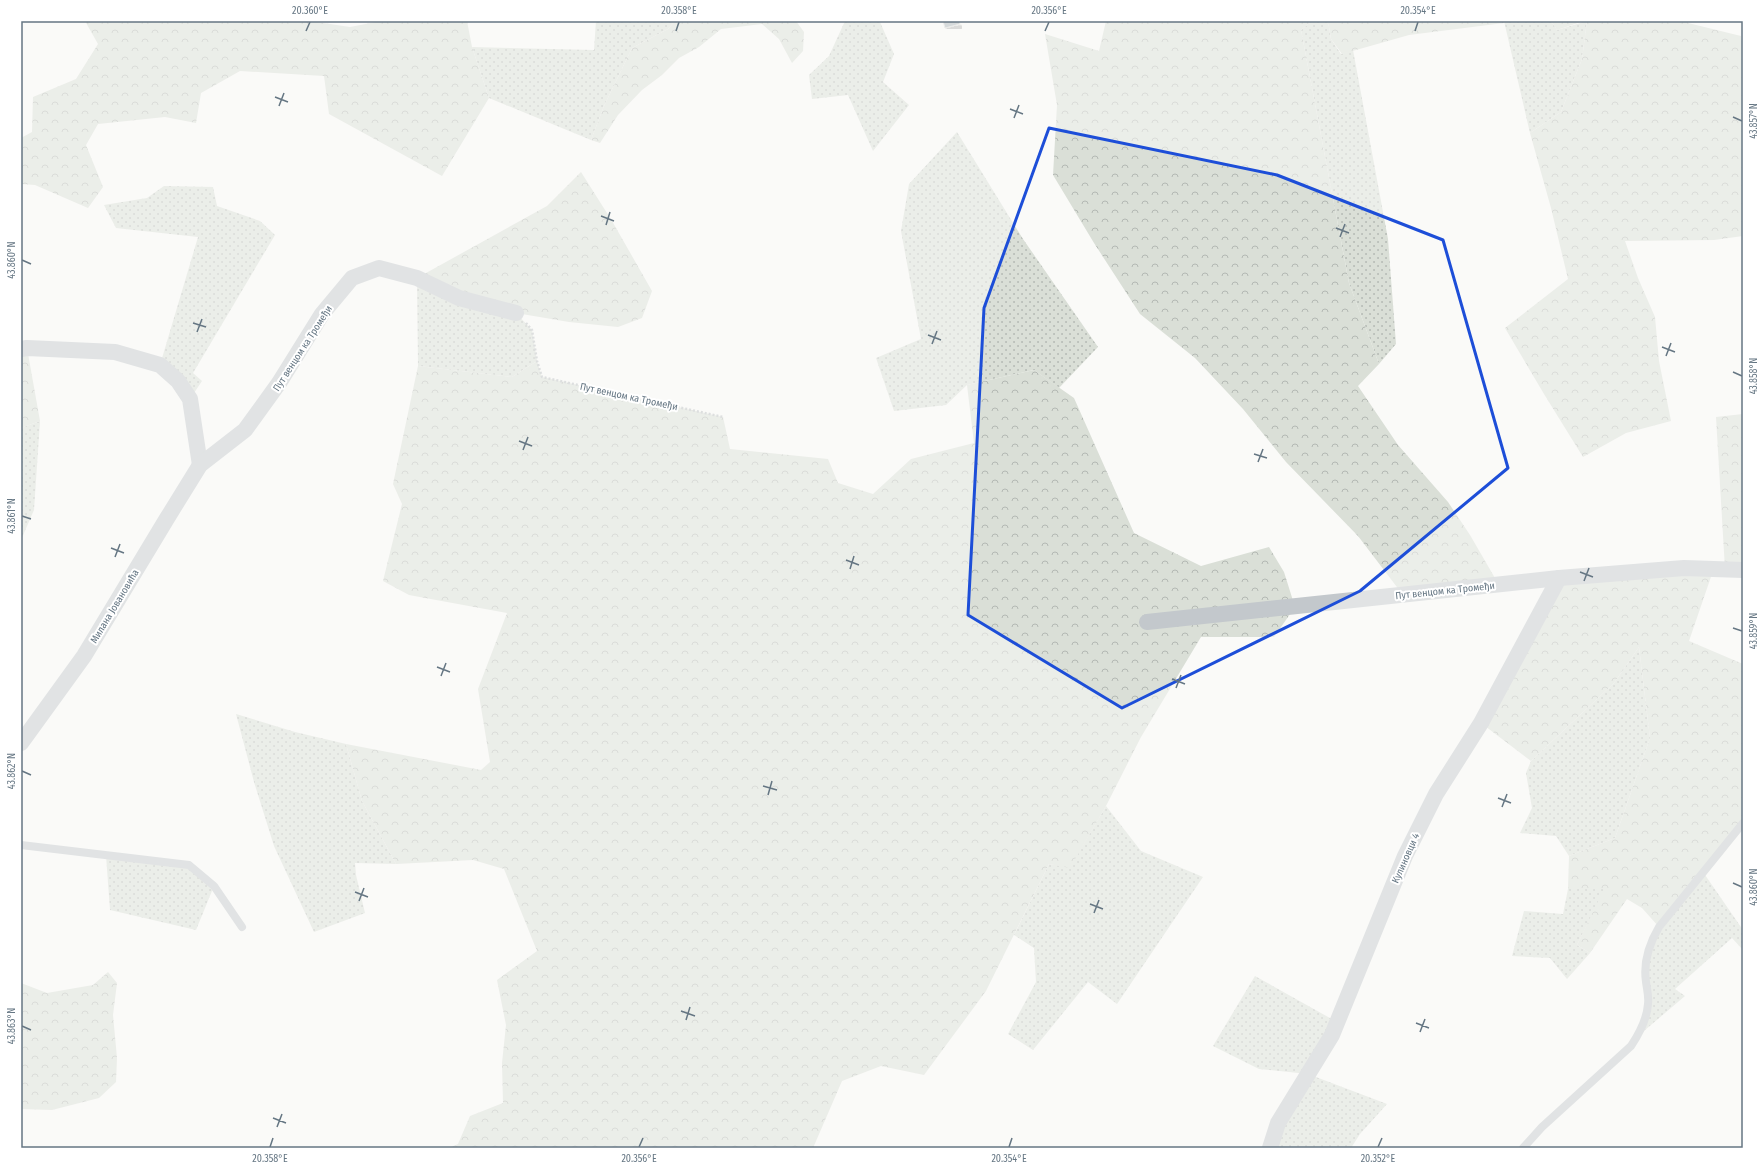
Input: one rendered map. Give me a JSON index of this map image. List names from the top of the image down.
{
  "streets": {
    "street": ["Пут венцом ка Тромеђи", "Милана Јовановића", "Кулиновци 4"]
  },
  "crossings": [
    ["Пут венцом ка Тромеђи", "Милана Јовановића"],
    ["Пут венцом ка Тромеђи", "Кулиновци 4"]
  ],
  "coordinates": [
    "20.360°E",
    "20.358°E",
    "20.356°E",
    "20.354°E",
    "43.857°N",
    "43.860°N",
    "43.858°N",
    "43.861°N",
    "43.859°N",
    "43.862°N",
    "43.863°N",
    "20.352°E"
  ]
}
